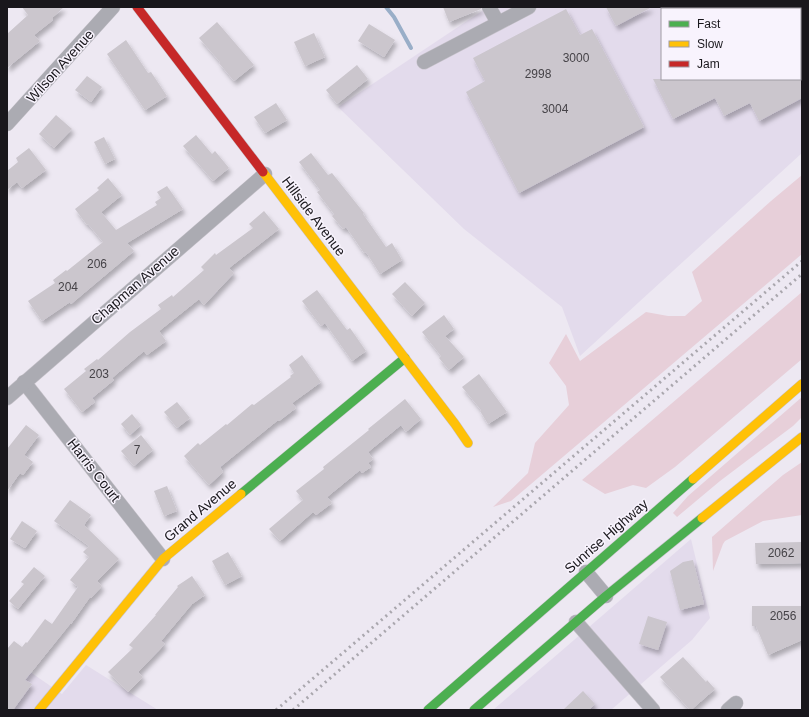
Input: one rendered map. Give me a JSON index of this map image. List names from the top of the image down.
{
  "streets": {
    "main road": ["Hillside Avenue", "Grand Avenue", "Sunrise Highway"],
    "street": ["Wilson Avenue", "Chapman Avenue", "Harris Court"]
  },
  "crossings": [
    ["Hillside Avenue", "Chapman Avenue"],
    ["Hillside Avenue", "Grand Avenue"],
    ["Chapman Avenue", "Harris Court"],
    ["Harris Court", "Grand Avenue"]
  ],
  "house_numbers": [
    "3000",
    "2998",
    "3004",
    "206",
    "204",
    "203",
    "7",
    "2062",
    "2056"
  ],
  "legend": ["Fast", "Slow", "Jam"]
}
